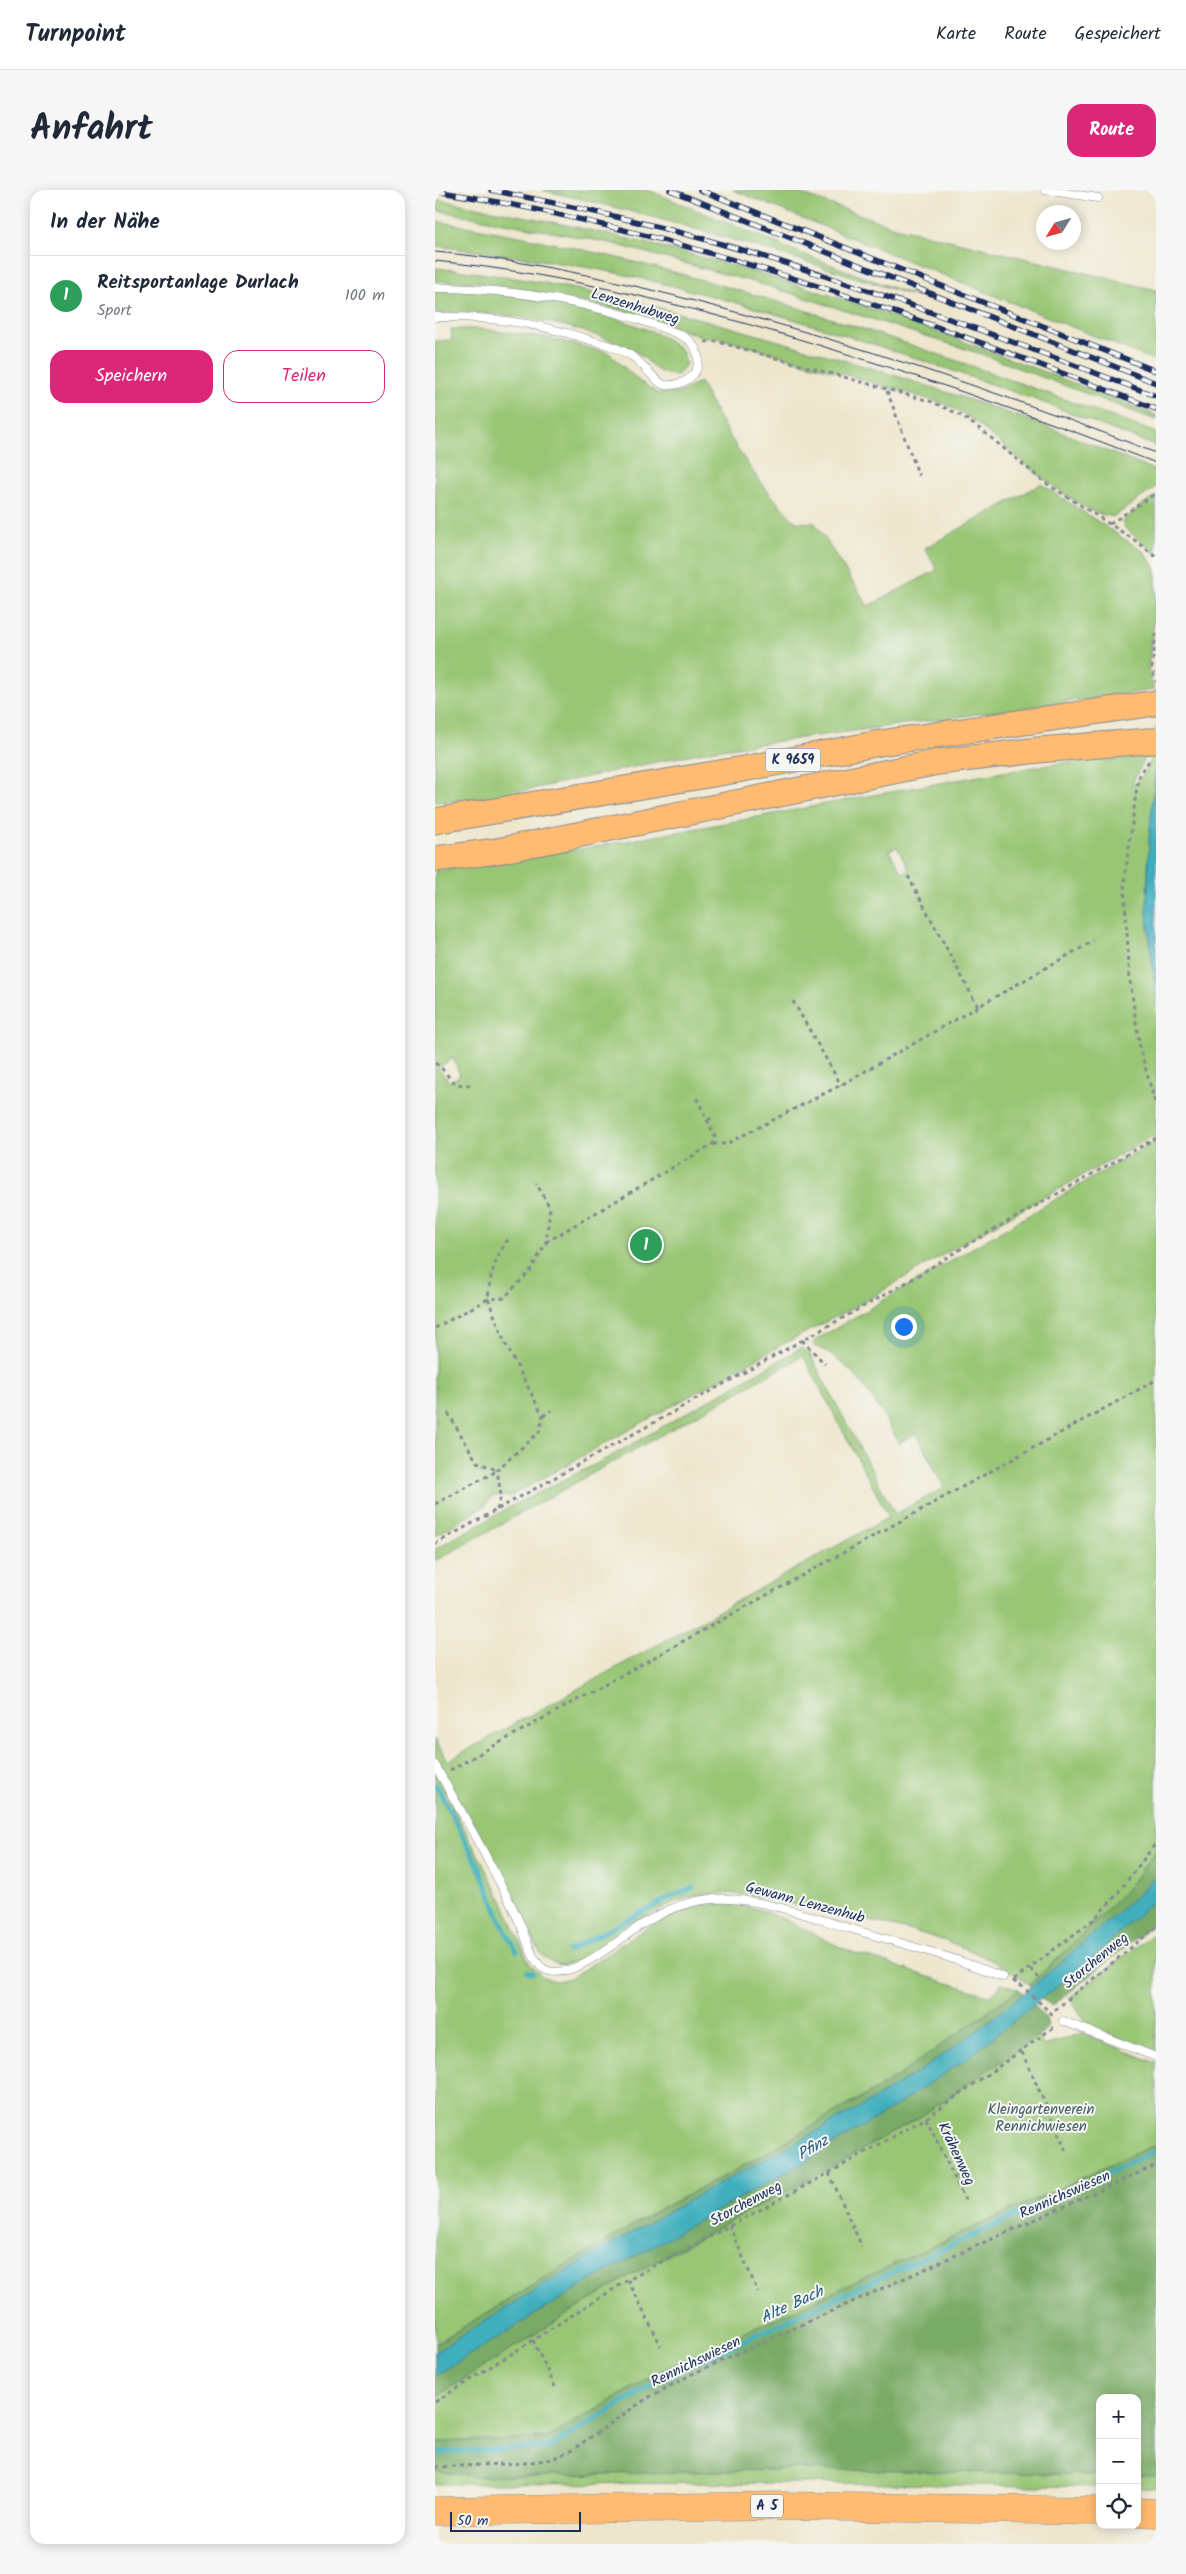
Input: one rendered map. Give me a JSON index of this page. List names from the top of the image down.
{
  "streets": {
    "highway": ["A 5"],
    "main road": ["K 9659"],
    "lane": ["Lenzenhubweg", "Gewann Lenzenhub"],
    "path": ["Storchenweg", "Krähenweg", "Rennichswiesen"]
  },
  "crossings": [
    ["Storchenweg", "Krähenweg"]
  ],
  "water": ["Pfinz", "Alte Bach"],
  "parks": ["Kleingartenverein Rennichwiesen"],
  "scale_bar": "50 m",
  "north": "bottom left",
  "page": {
    "header": "Turnpoint",
    "nav": ["Karte", "Route", "Gespeichert"],
    "title": "Anfahrt",
    "buttons": [
      "Route",
      ["Speichern", "Teilen"]
    ],
    "heading": "In der Nähe",
    "list": [
      {
        "mark": "1",
        "name": "Reitsportanlage Durlach",
        "note": "Sport",
        "value": "100 m"
      }
    ],
    "pins": "1",
    "map_buttons": ["+", "−"],
    "scale": "50 m"
  }
}
